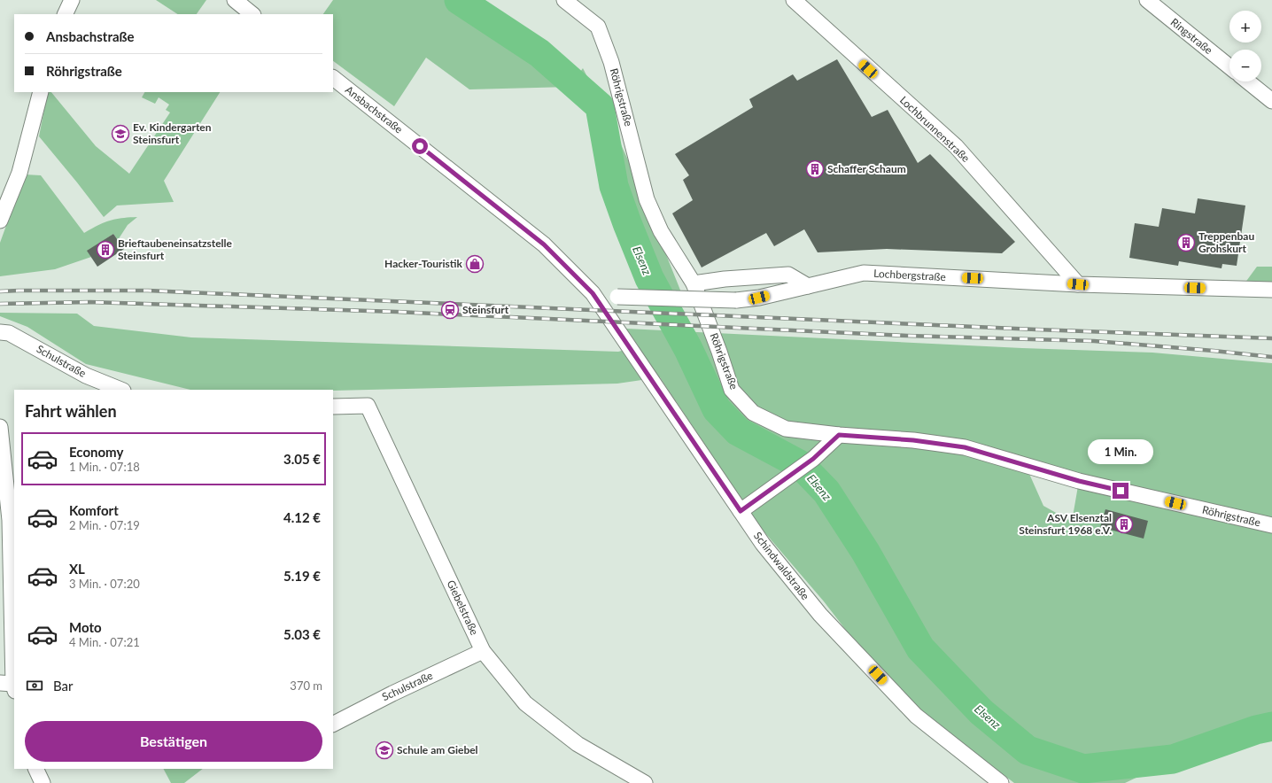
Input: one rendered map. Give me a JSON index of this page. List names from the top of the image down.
{
  "streets": {
    "street": [
      "Ringstraße",
      "Röhrigstraße",
      "Ansbachstraße",
      "Lochbrunnenstraße",
      "Lochbergstraße",
      "Schulstraße",
      "Schindwaldstraße",
      "Giebelstraße"
    ]
  },
  "crossings": [
    ["Ansbachstraße", "Lochbergstraße"],
    ["Ansbachstraße", "Schindwaldstraße"],
    ["Lochbrunnenstraße", "Lochbergstraße"],
    ["Schulstraße", "Giebelstraße"]
  ],
  "water": ["Elsenz"],
  "places": {
    "school or university": ["Ev. Kindergarten Steinsfurt", "Schule am Giebel"],
    "building": [
      "Schaffer Schaum",
      "Treppenbau Grohskurt",
      "Brieftaubeneinsatzstelle Steinsfurt",
      "ASV Elsenztal Steinsfurt 1968 e.V."
    ],
    "shop": ["Hacker-Touristik"],
    "station": ["Steinsfurt"]
  },
  "page": {
    "map_buttons": ["+", "−"],
    "banner": ["Ansbachstraße", "Röhrigstraße"],
    "heading": "Fahrt wählen",
    "list": [
      {
        "name": "Economy",
        "note": "1 Min. · 07:18",
        "value": "3.05 €"
      },
      {
        "name": "Komfort",
        "note": "2 Min. · 07:19",
        "value": "4.12 €"
      },
      {
        "name": "XL",
        "note": "3 Min. · 07:20",
        "value": "5.19 €"
      },
      {
        "name": "Moto",
        "note": "4 Min. · 07:21",
        "value": "5.03 €"
      }
    ],
    "bubble": "1 Min.",
    "pay": ["Bar", "370 m"],
    "buttons": "Bestätigen"
  }
}
